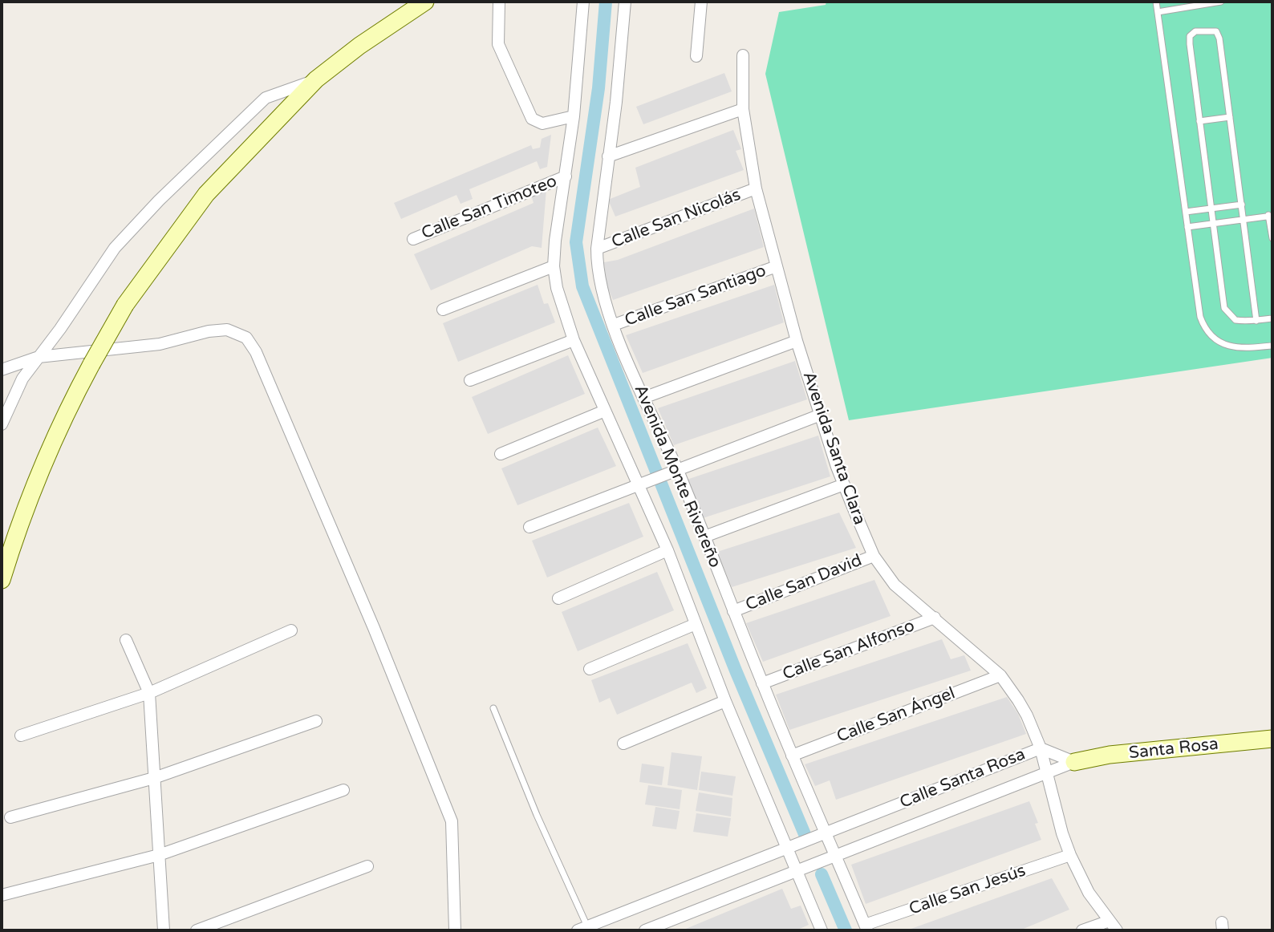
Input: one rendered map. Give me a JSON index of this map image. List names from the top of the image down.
{
  "streets": {
    "main road": ["Santa Rosa"],
    "street": [
      "Calle San Timoteo",
      "Calle San Nicolás",
      "Calle San Santiago",
      "Avenida Santa Clara",
      "Avenida Monte Rivereño",
      "Calle San David",
      "Calle San Alfonso",
      "Calle San Ángel",
      "Calle Santa Rosa",
      "Calle San Jesús"
    ]
  },
  "crossings": [
    ["Calle San Nicolás", "Avenida Santa Clara"],
    ["Calle San Nicolás", "Avenida Monte Rivereño"],
    ["Calle San Santiago", "Avenida Santa Clara"],
    ["Calle San Santiago", "Avenida Monte Rivereño"],
    ["Avenida Santa Clara", "Calle San David"],
    ["Avenida Santa Clara", "Calle San Alfonso"],
    ["Avenida Santa Clara", "Calle San Ángel"],
    ["Avenida Santa Clara", "Calle Santa Rosa"],
    ["Avenida Santa Clara", "Calle San Jesús"],
    ["Avenida Monte Rivereño", "Calle San David"],
    ["Avenida Monte Rivereño", "Calle San Alfonso"],
    ["Avenida Monte Rivereño", "Calle San Ángel"],
    ["Avenida Monte Rivereño", "Calle Santa Rosa"],
    ["Avenida Monte Rivereño", "Calle San Jesús"],
    ["Santa Rosa", "Calle Santa Rosa"]
  ]
}
